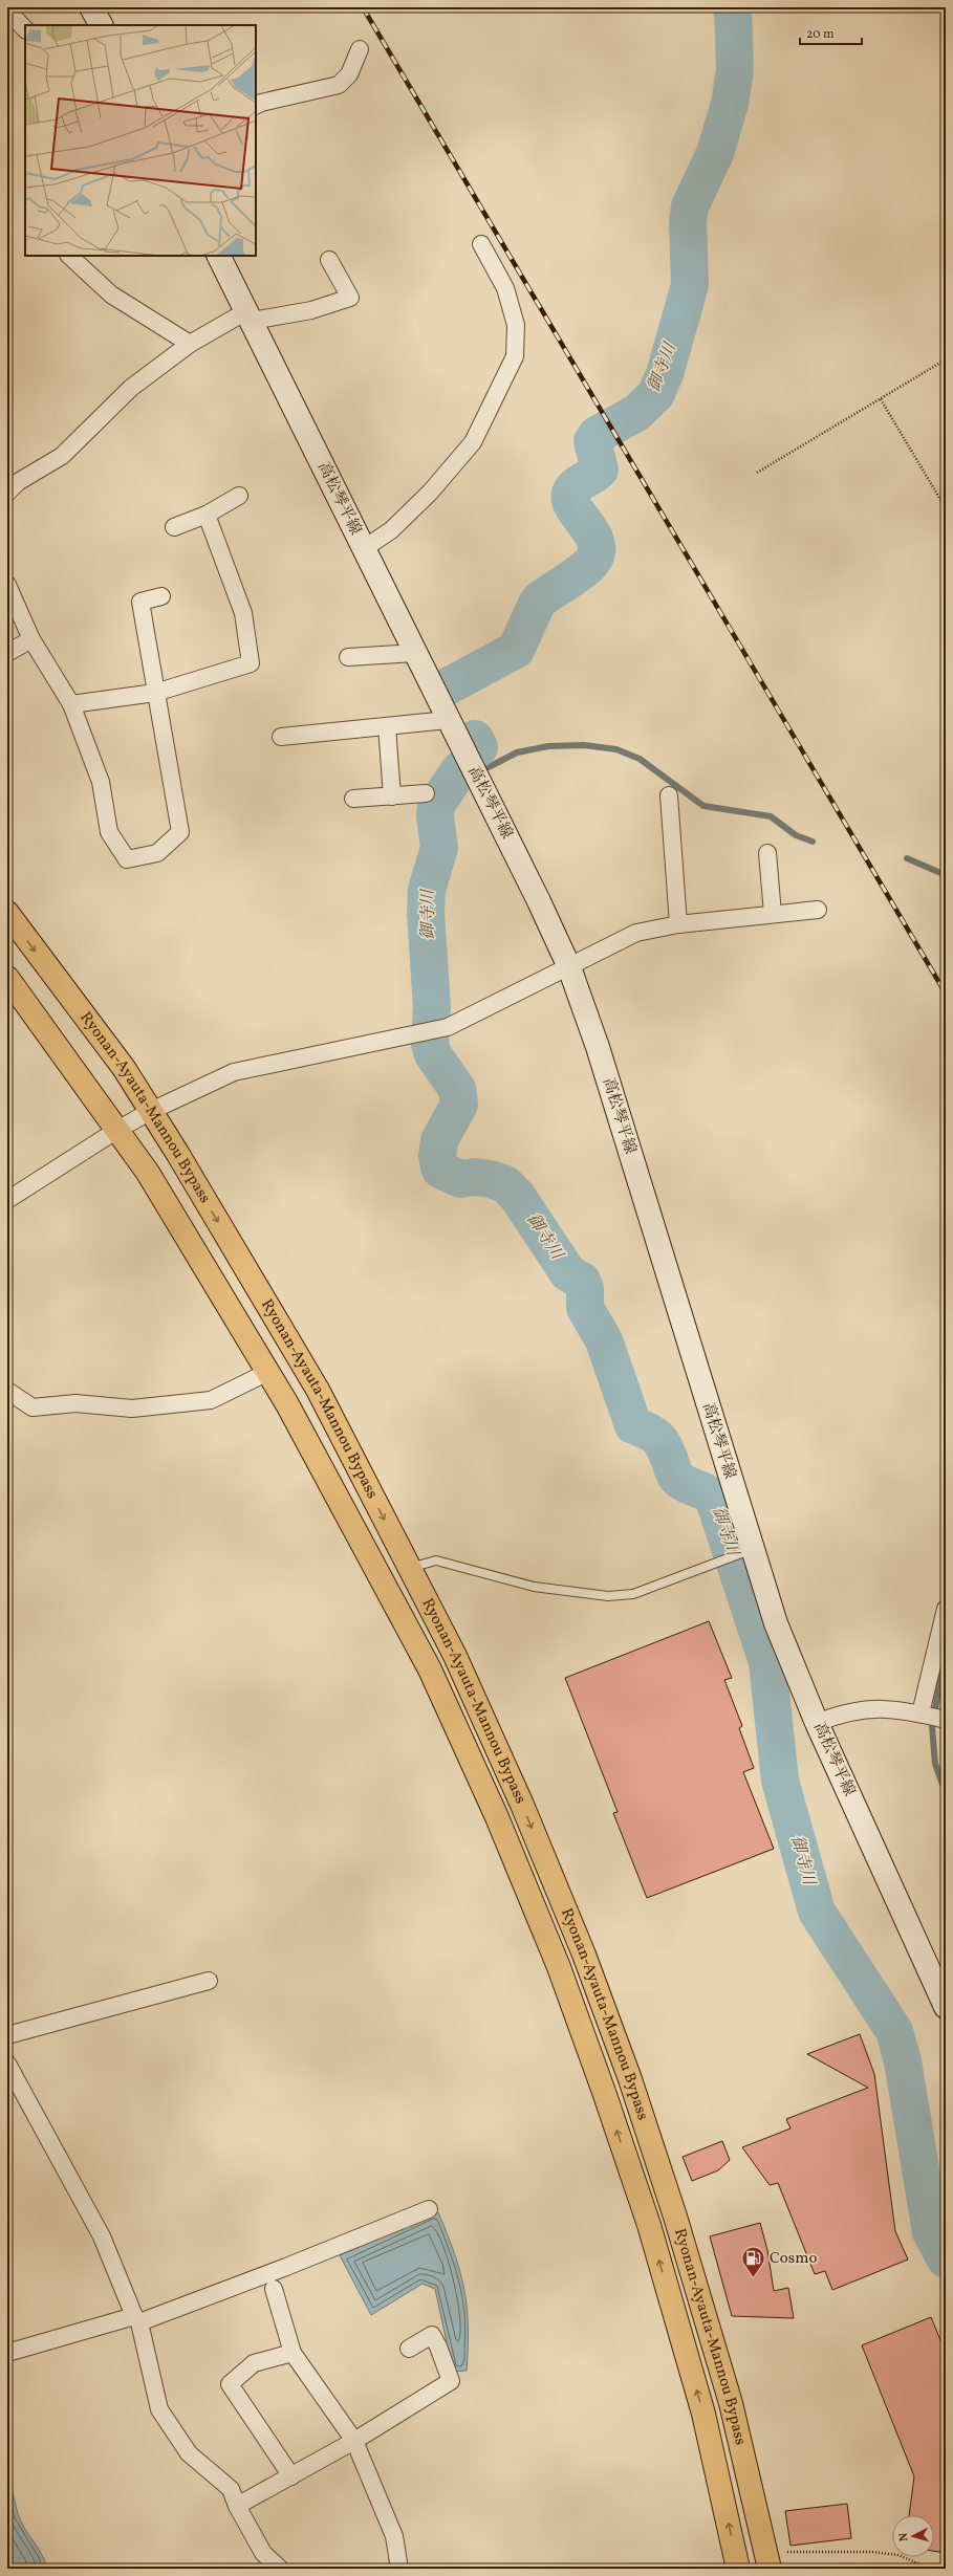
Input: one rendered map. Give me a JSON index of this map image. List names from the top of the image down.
{
  "streets": {
    "highway": ["Ryonan-Ayauta-Mannou Bypass"],
    "main road": ["高松琴平線"]
  },
  "water": ["御寺川"],
  "places": {
    "fuel station": ["Cosmo"]
  },
  "scale_bar": "20 m",
  "north": "left"
}
